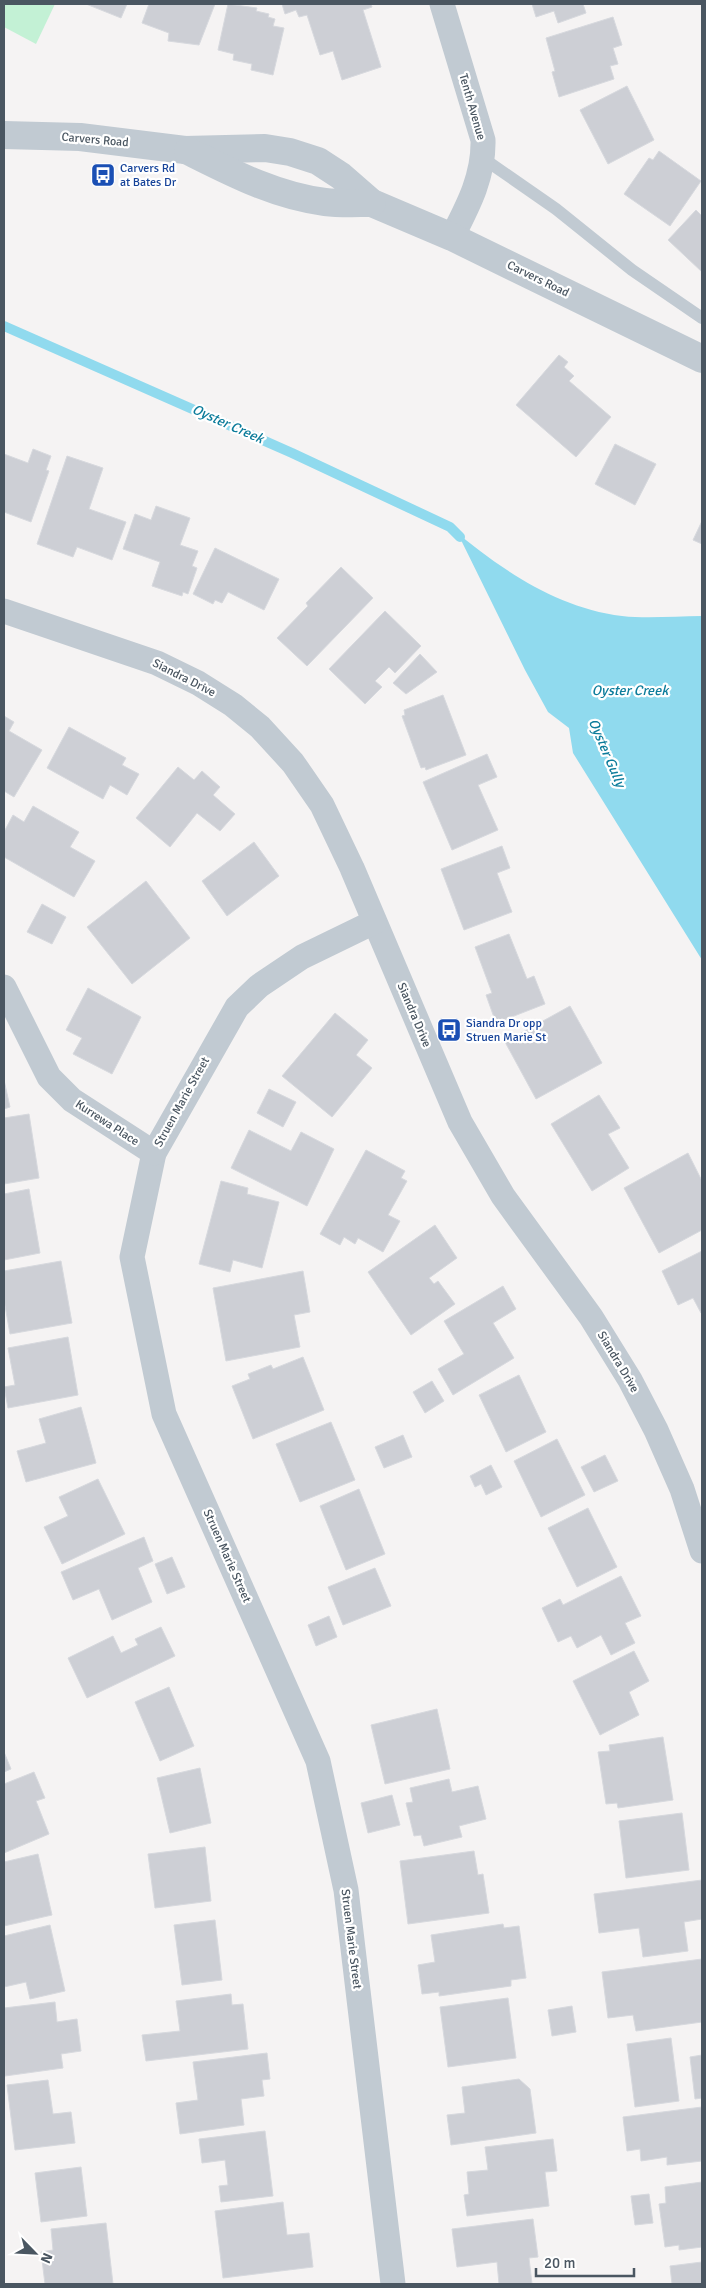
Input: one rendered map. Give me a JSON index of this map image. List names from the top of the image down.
{
  "streets": {
    "street": [
      "Tenth Avenue",
      "Carvers Road",
      "Siandra Drive",
      "Struen Marie Street",
      "Kurrewa Place"
    ]
  },
  "crossings": [
    ["Tenth Avenue", "Carvers Road"],
    ["Siandra Drive", "Struen Marie Street"],
    ["Struen Marie Street", "Kurrewa Place"]
  ],
  "water": ["Oyster Creek", "Oyster Gully"],
  "places": {
    "bus stop": ["Carvers Rd at Bates Dr", "Siandra Dr opp Struen Marie St"]
  },
  "scale_bar": "20 m",
  "north": "bottom right"
}
